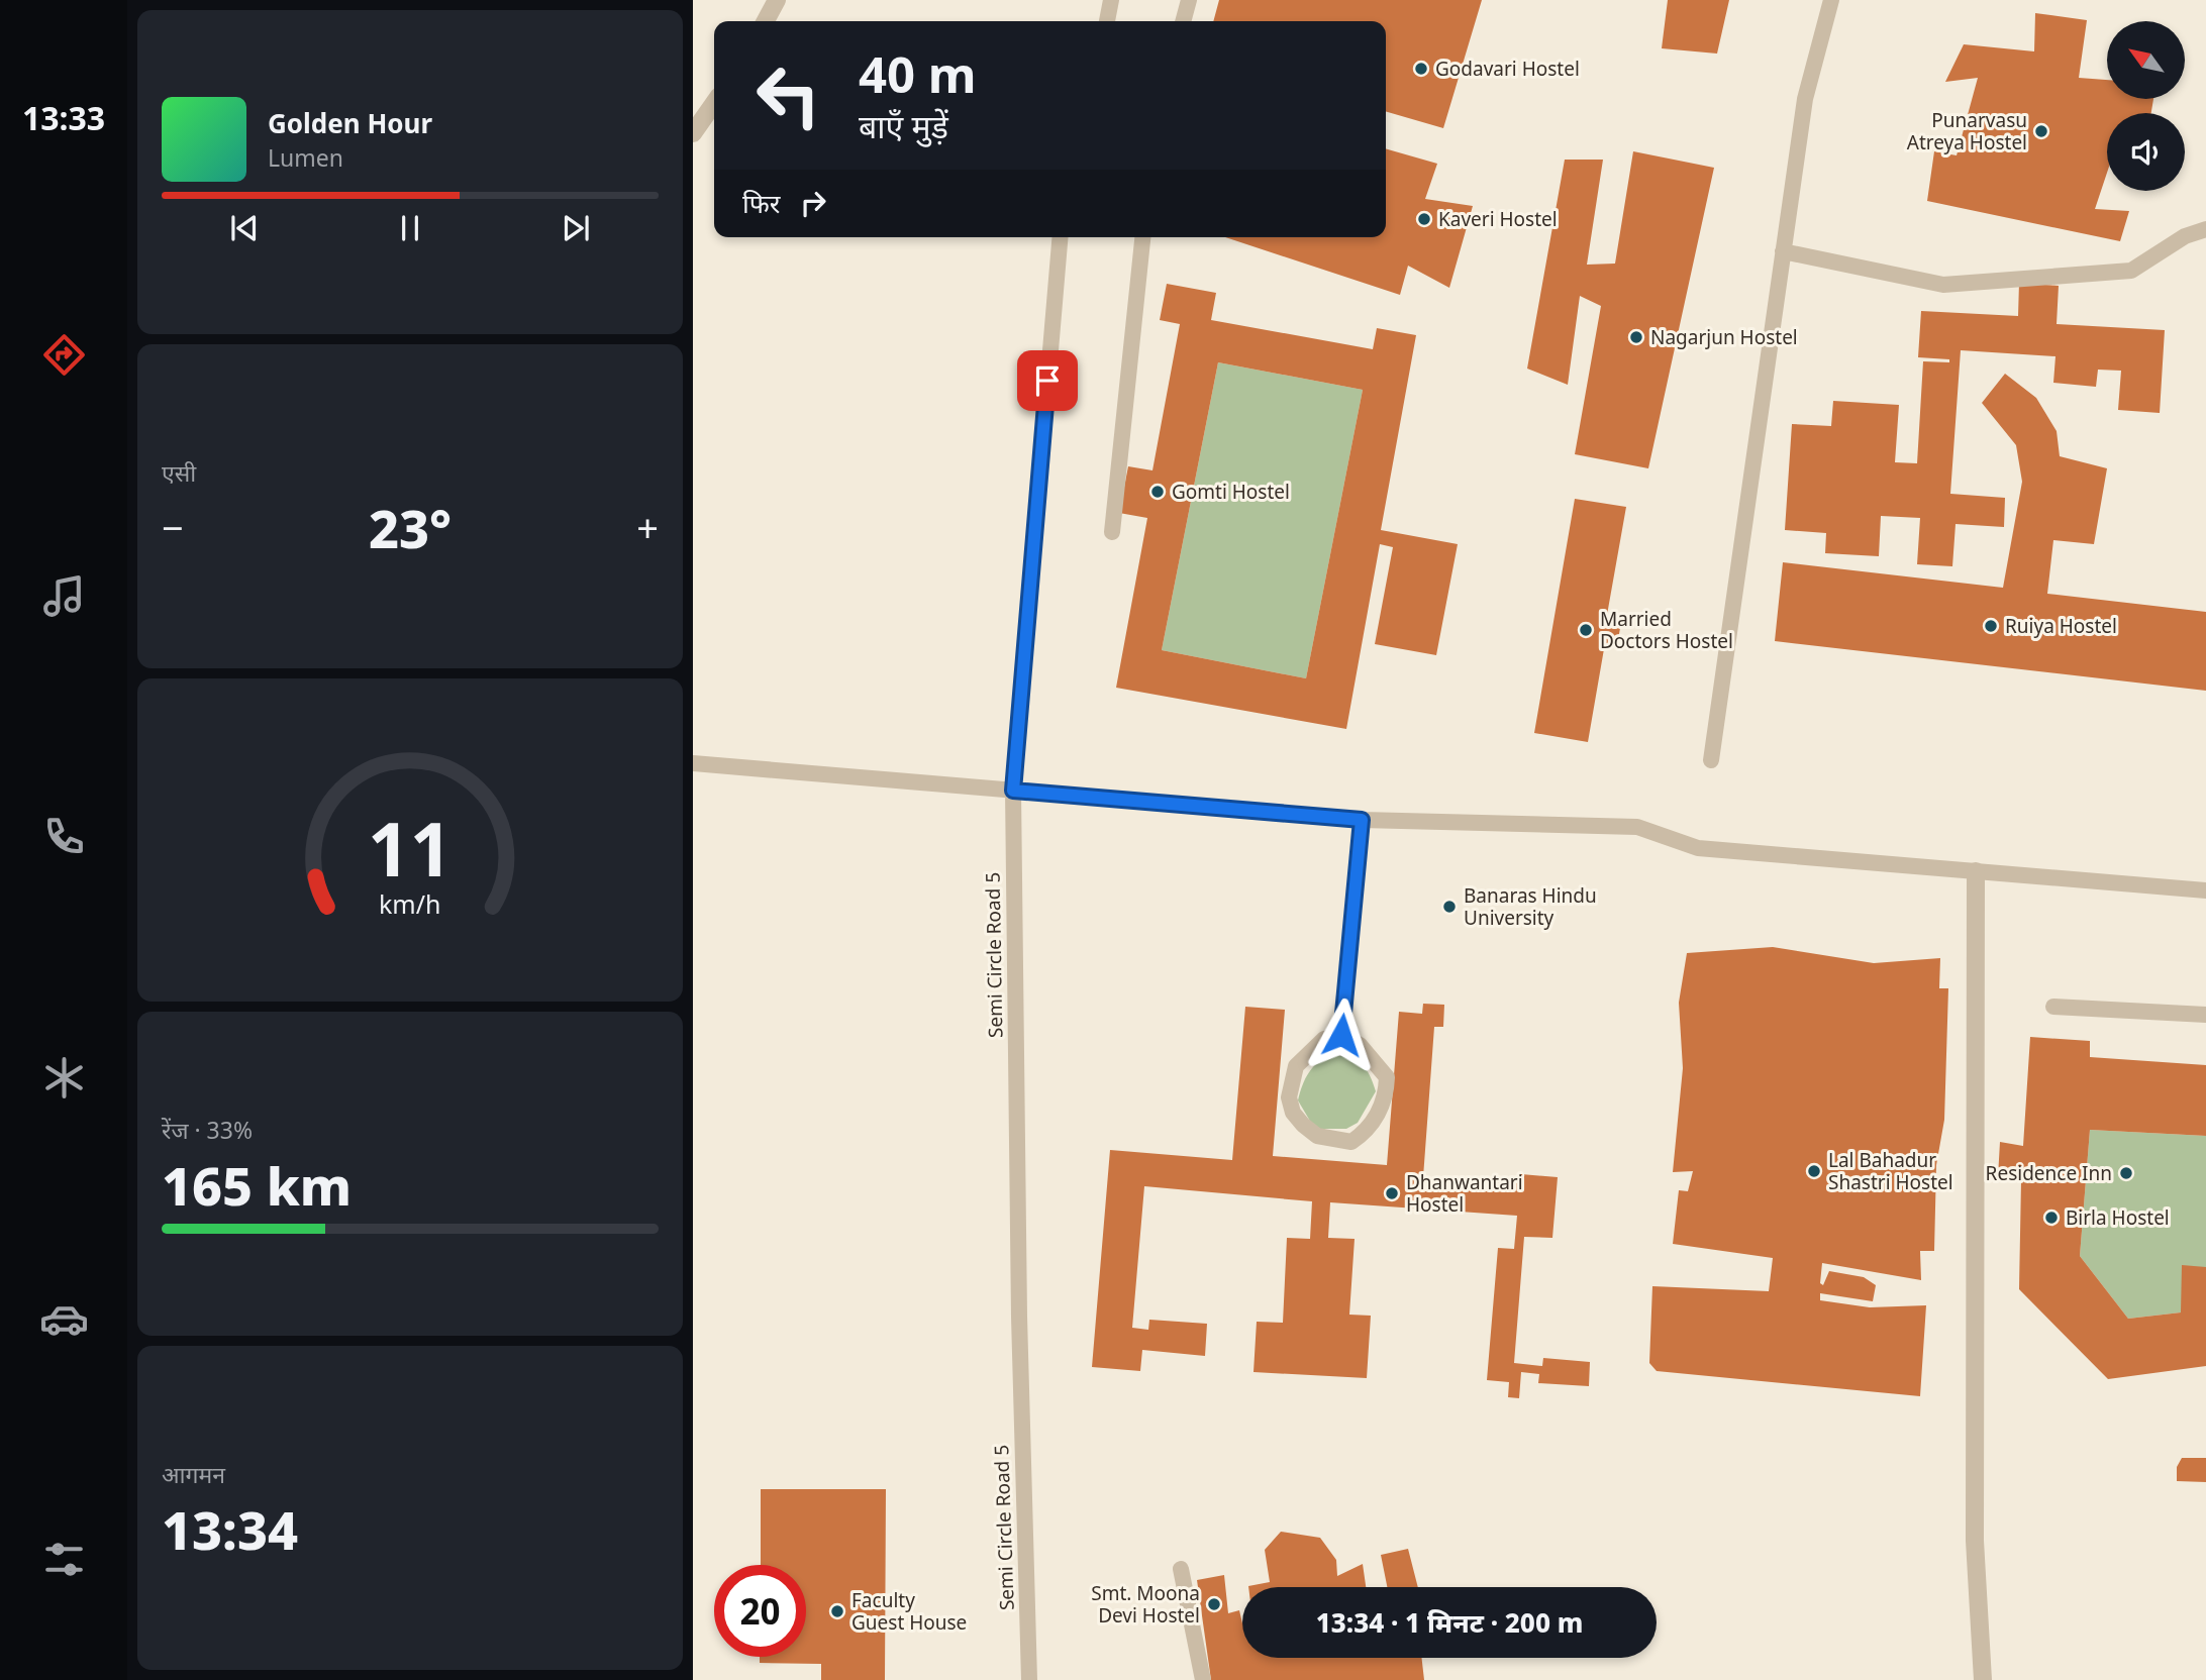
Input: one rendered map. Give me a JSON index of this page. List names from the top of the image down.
{
  "streets": {
    "lane": ["Semi Circle Road 5"]
  },
  "places": [
    "Godavari Hostel",
    "Punarvasu Atreya Hostel",
    "Kaveri Hostel",
    "Nagarjun Hostel",
    "Gomti Hostel",
    "Ruiya Hostel",
    "Married Doctors Hostel",
    "Banaras Hindu University",
    "Lal Bahadur Shastri Hostel",
    "Residence Inn",
    "Dhanwantari Hostel",
    "Birla Hostel",
    "Smt. Moona Devi Hostel",
    "Faculty Guest House"
  ],
  "north": "top left",
  "page": {
    "tabs": "13:33",
    "turn": ["40 m", "बाएँ मुड़ें"],
    "song": ["Golden Hour", "Lumen"],
    "then": "फिर",
    "tile": [
      "एसी",
      ["रेंज · 33%", "165 km"],
      ["आगमन", "13:34"]
    ],
    "heat": ["−", "23°", "+"],
    "limit": "20",
    "trip": "13:34 · 1 मिनट · 200 m",
    "gauge": ["11", "km/h"]
  }
}
